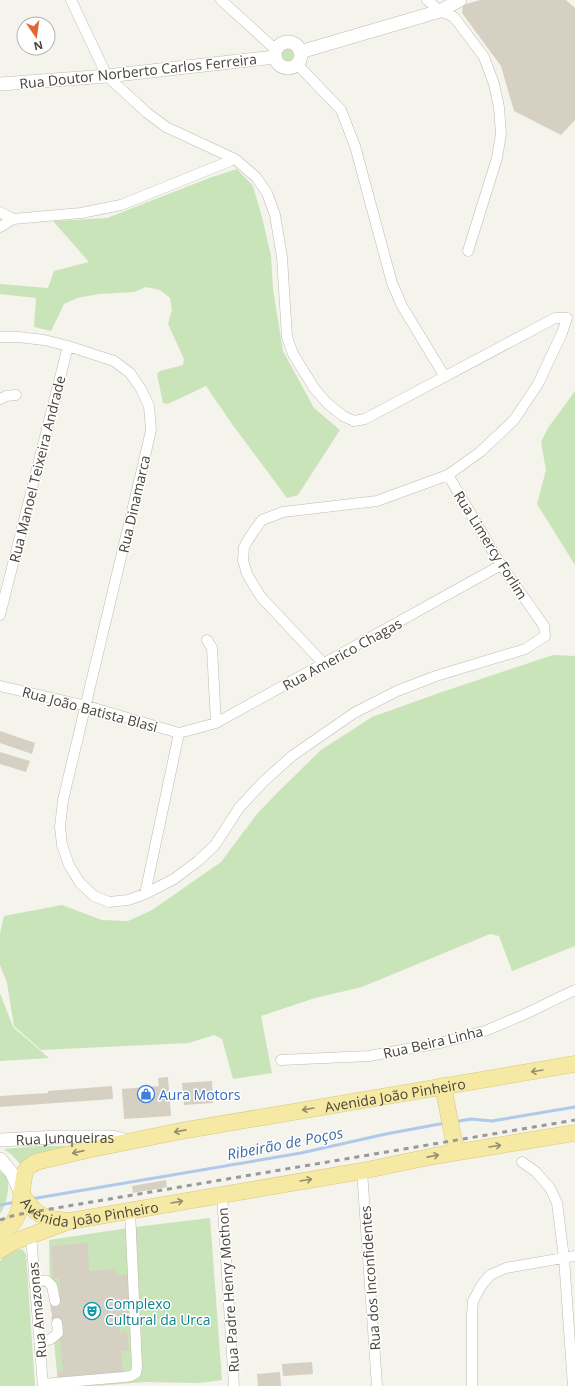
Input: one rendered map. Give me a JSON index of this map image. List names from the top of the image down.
{
  "streets": {
    "main road": ["Avenida João Pinheiro"],
    "street": [
      "Rua Doutor Norberto Carlos Ferreira",
      "Rua Manoel Teixeira Andrade",
      "Rua Dinamarca",
      "Rua Limercy Forlim",
      "Rua Americo Chagas",
      "Rua João Batista Blasi",
      "Rua Beira Linha",
      "Rua Junqueiras",
      "Rua dos Inconfidentes",
      "Rua Padre Henry Mothon",
      "Rua Amazonas"
    ]
  },
  "crossings": [
    ["Rua Manoel Teixeira Andrade", "Rua Dinamarca"],
    ["Rua Dinamarca", "Rua Limercy Forlim"],
    ["Rua Dinamarca", "Rua João Batista Blasi"],
    ["Rua Limercy Forlim", "Rua Americo Chagas"],
    ["Rua Americo Chagas", "Rua João Batista Blasi"],
    ["Avenida João Pinheiro", "Rua Junqueiras"],
    ["Avenida João Pinheiro", "Rua dos Inconfidentes"],
    ["Avenida João Pinheiro", "Rua Padre Henry Mothon"]
  ],
  "water": ["Ribeirão de Poços"],
  "places": {
    "shop": ["Aura Motors"],
    "theatre": ["Complexo Cultural da Urca"]
  },
  "north": "bottom"
}
